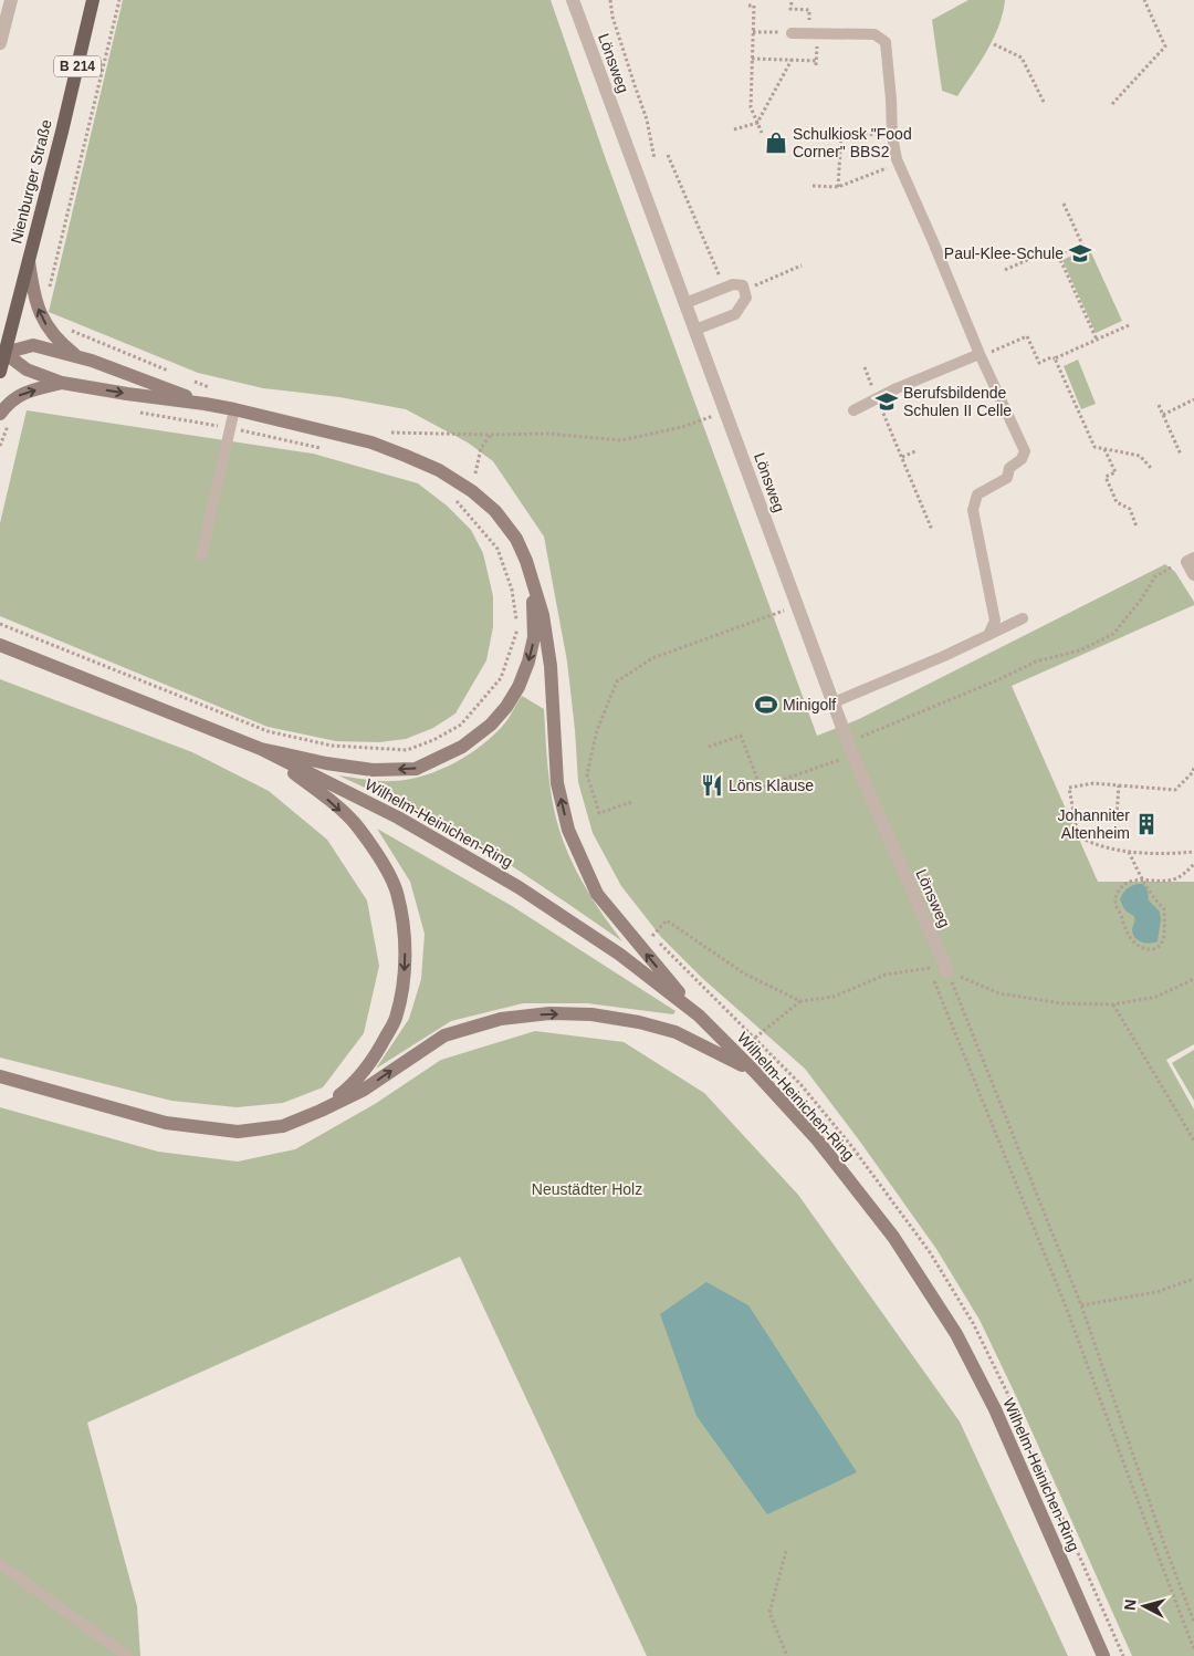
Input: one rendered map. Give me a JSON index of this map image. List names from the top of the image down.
{
  "streets": {
    "main road": ["B 214", "Nienburger Straße", "Wilhelm-Heinichen-Ring"],
    "street": ["Lönsweg"]
  },
  "parks": ["Neustädter Holz"],
  "places": {
    "shop": ["Schulkiosk \"Food Corner\" BBS2"],
    "school or university": ["Paul-Klee-Schule", "Berufsbildende Schulen II Celle"],
    "sports": ["Minigolf"],
    "restaurant": ["Löns Klause"],
    "building": ["Johanniter Altenheim"]
  },
  "north": "left"
}
